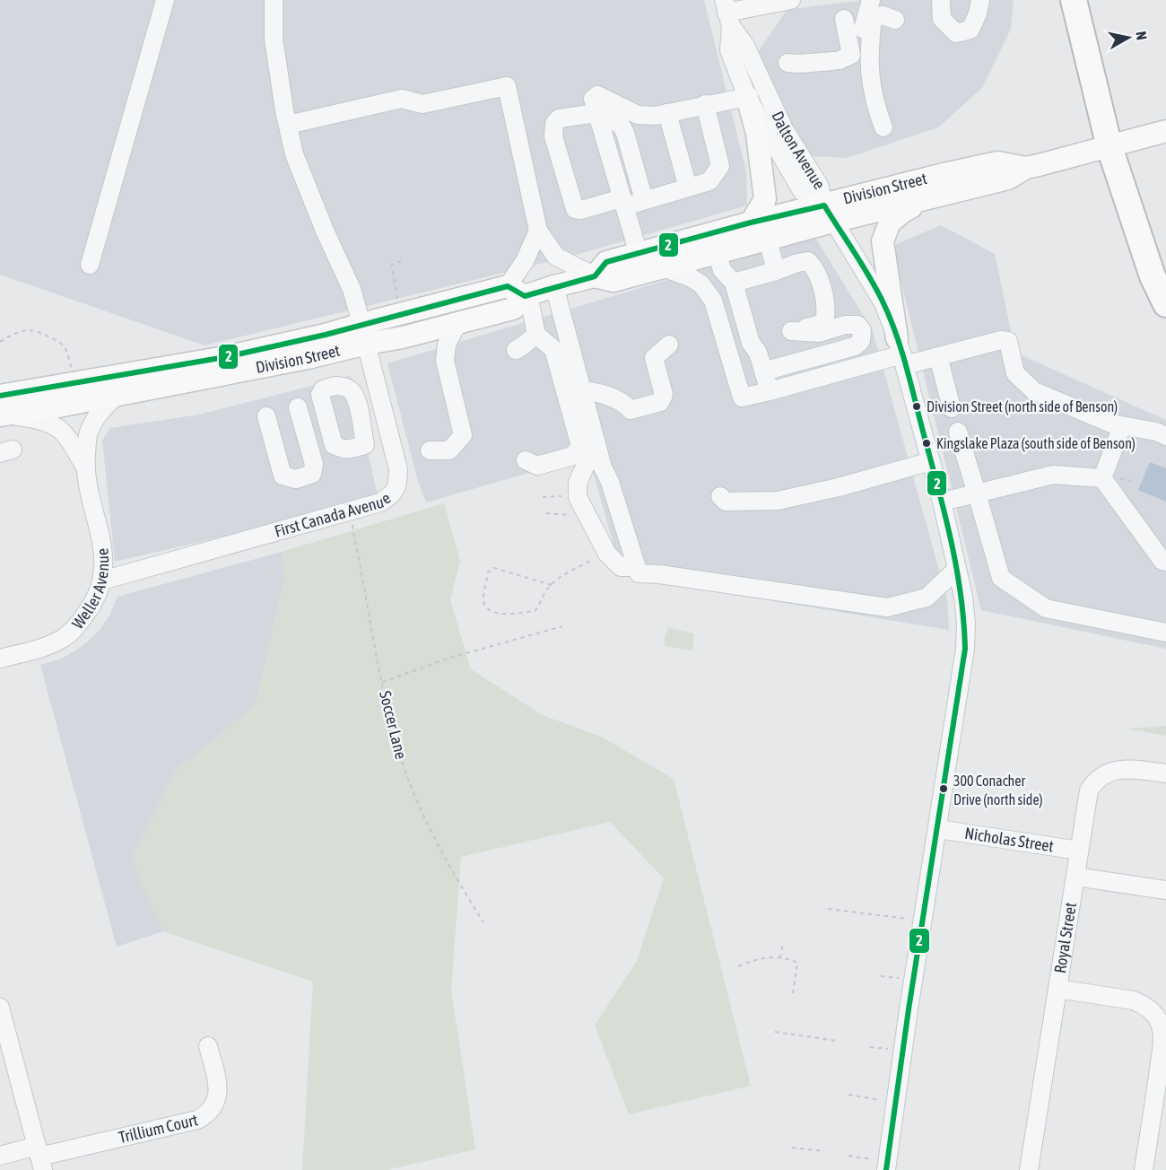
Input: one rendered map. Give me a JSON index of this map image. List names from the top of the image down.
{
  "streets": {
    "main road": ["Division Street"],
    "street": [
      "Dalton Avenue",
      "First Canada Avenue",
      "Weller Avenue",
      "Nicholas Street",
      "Royal Street",
      "Trillium Court"
    ],
    "path": ["Soccer Lane"]
  },
  "crossings": [
    ["Dalton Avenue", "Division Street"],
    ["Division Street", "First Canada Avenue"],
    ["Division Street", "Weller Avenue"],
    ["First Canada Avenue", "Weller Avenue"],
    ["First Canada Avenue", "Soccer Lane"],
    ["Nicholas Street", "Royal Street"]
  ],
  "places": ["Division Street (north side of Benson)", "Kingslake Plaza (south side of Benson)", "300 Conacher Drive (north side)"],
  "lines": ["transit line 2"],
  "north": "right"
}
